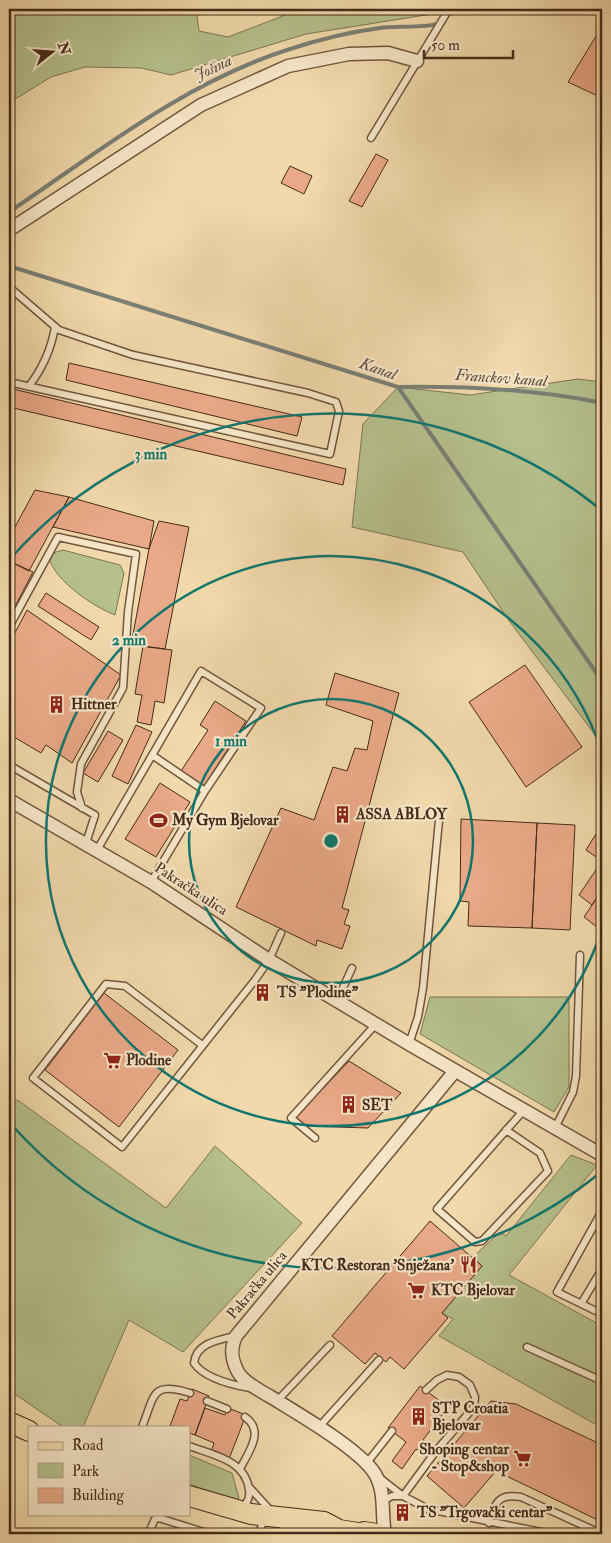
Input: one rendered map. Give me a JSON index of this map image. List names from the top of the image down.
{
  "streets": {
    "street": ["Pakračka ulica"]
  },
  "water": ["Jošina", "Kanal", "Franckov kanal"],
  "places": {
    "building": [
      "Hittner",
      "ASSA ABLOY",
      "TS \"Plodine\"",
      "SET",
      "STP Croatia Bjelovar",
      "TS \"Trgovački centar\""
    ],
    "sports": ["My Gym Bjelovar"],
    "supermarket": ["Plodine", "KTC Bjelovar", "Shoping centar - Stop&shop"],
    "restaurant": ["KTC Restoran 'Snježana'"]
  },
  "legend": ["Road", "Park", "Building"],
  "scale_bar": "50 m",
  "north": "right",
  "rings": ["3 min", "2 min", "1 min"]
}
